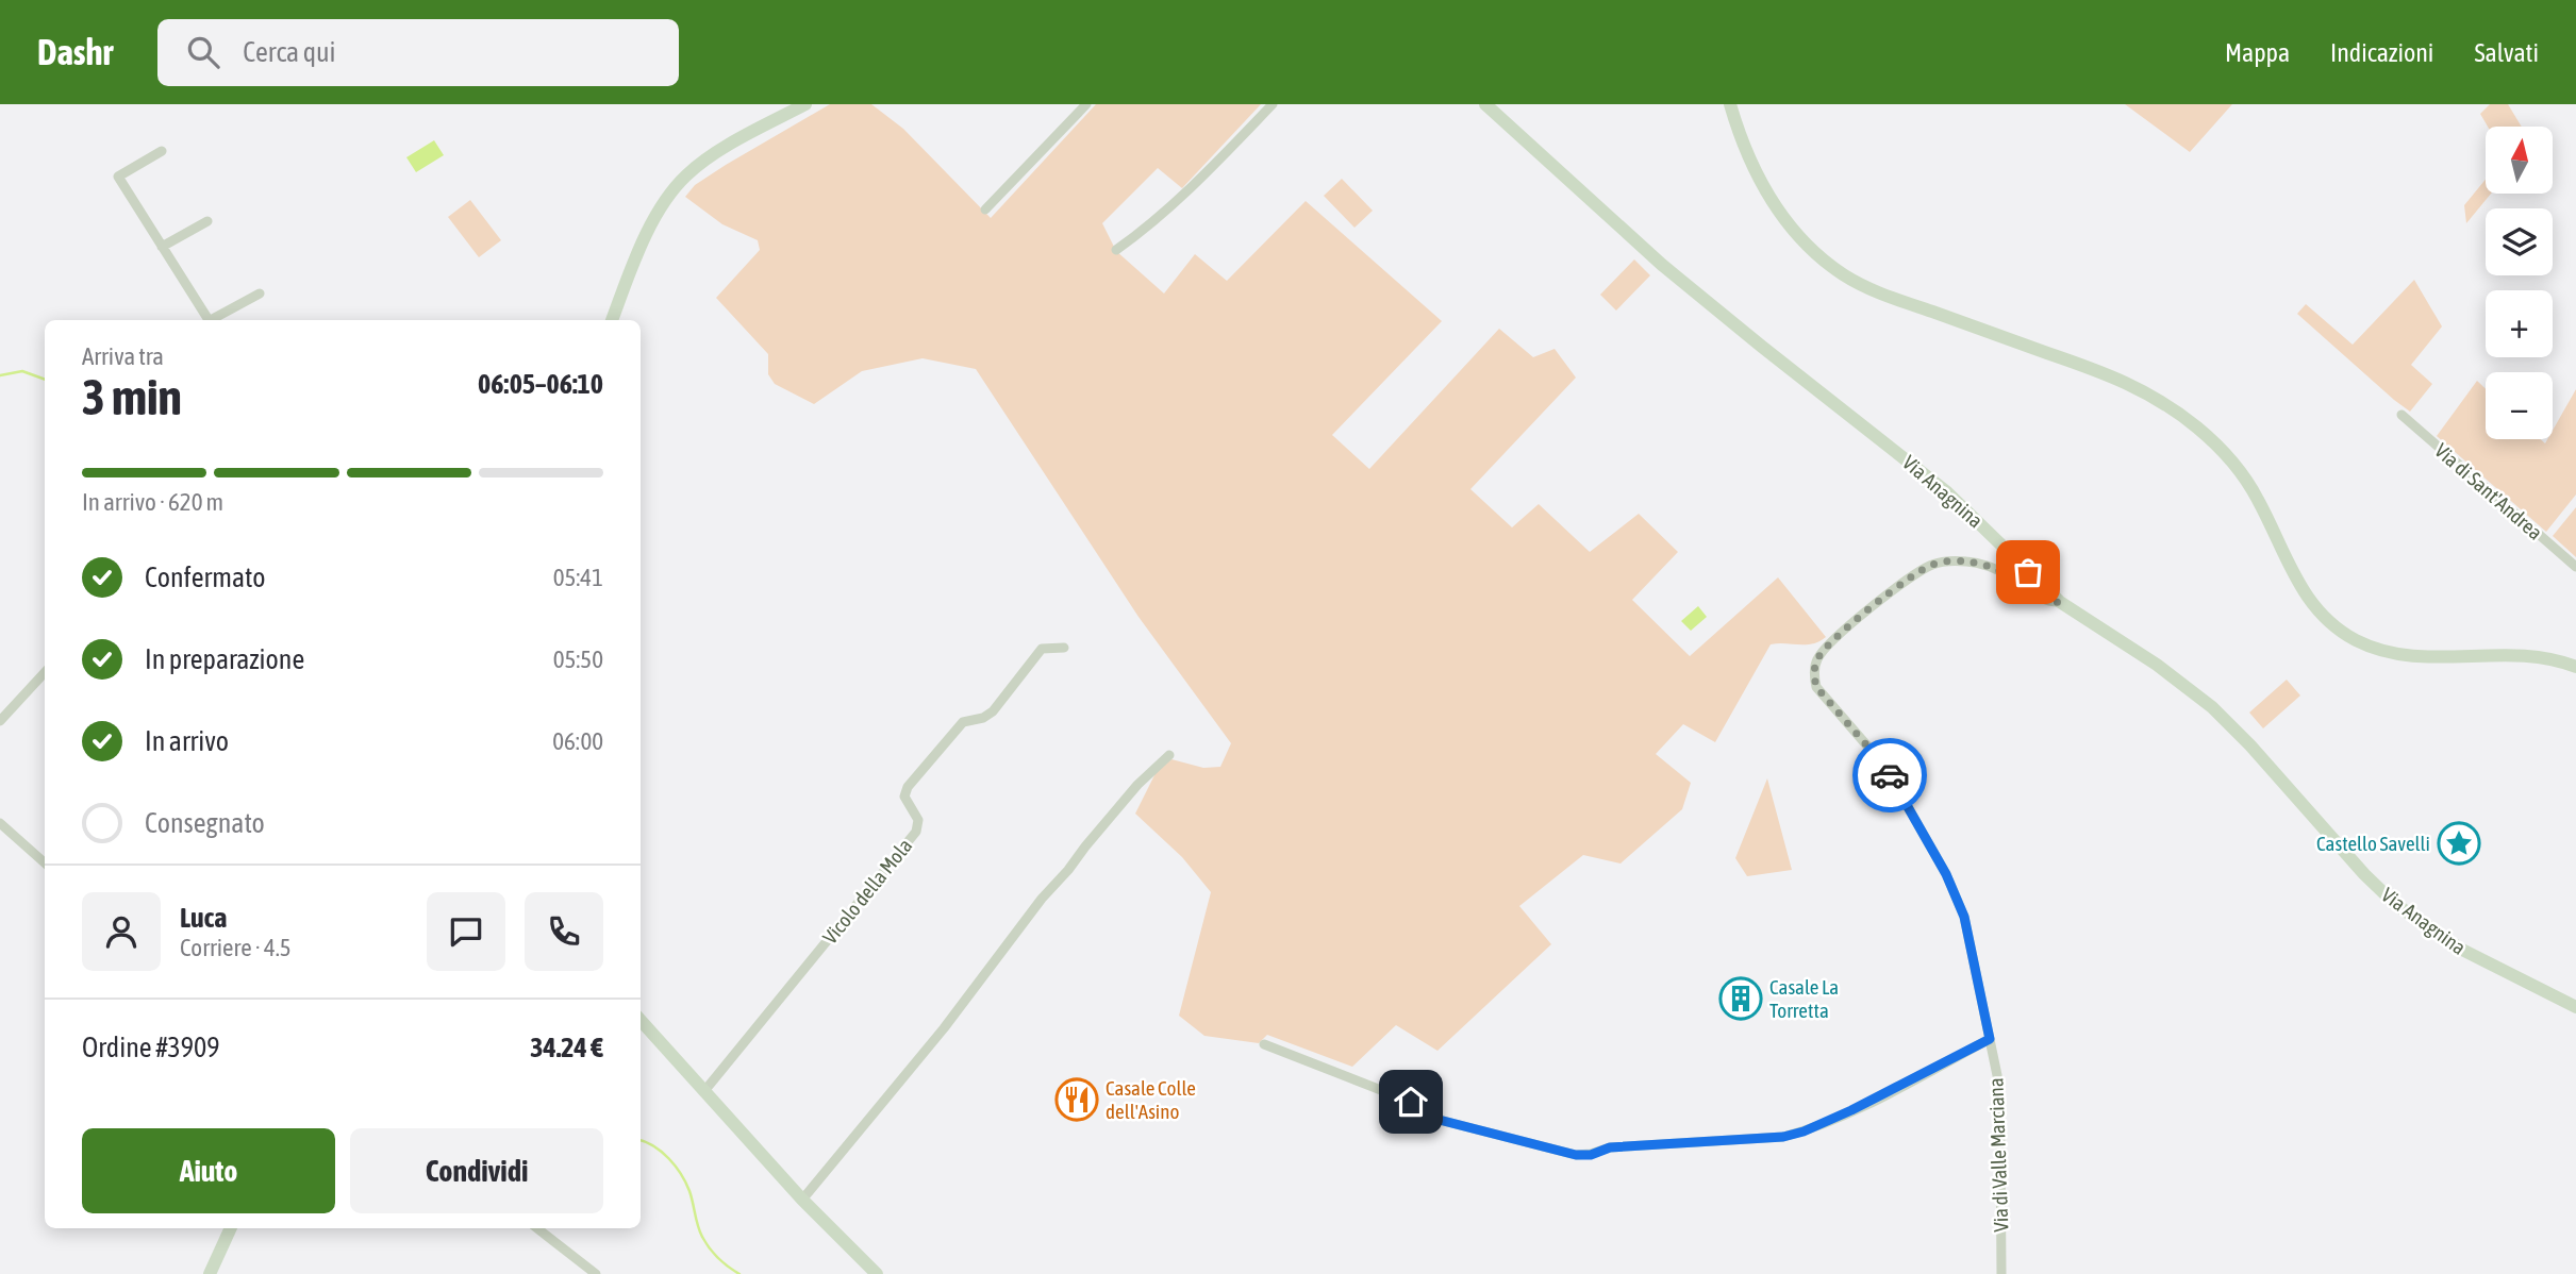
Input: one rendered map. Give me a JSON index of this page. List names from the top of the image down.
{
  "streets": {
    "main road": ["Via Anagnina"],
    "street": ["Via di Sant'Andrea", "Vicolo della Mola", "Via di Valle Marciana"]
  },
  "crossings": [
    ["Via Anagnina", "Via di Valle Marciana"]
  ],
  "places": {
    "place": ["Castello Savelli"],
    "building": ["Casale La Torretta"],
    "restaurant": ["Casale Colle dell'Asino"]
  },
  "north": "top",
  "page": {
    "header": "Dashr",
    "search": "Cerca qui",
    "nav": ["Mappa", "Indicazioni", "Salvati"],
    "map_buttons": ["+", "−"],
    "heading": ["3 min", "Arriva tra", "06:05–06:10"],
    "panel": [
      "Luca",
      "Corriere · 4.5",
      "Ordine #3909",
      "34.24 €"
    ],
    "bar": "In arrivo · 620 m",
    "list": [
      ["Confermato", "05:41"],
      ["In preparazione", "05:50"],
      ["In arrivo", "06:00"],
      "Consegnato"
    ],
    "buttons": ["Aiuto", "Condividi"]
  }
}
